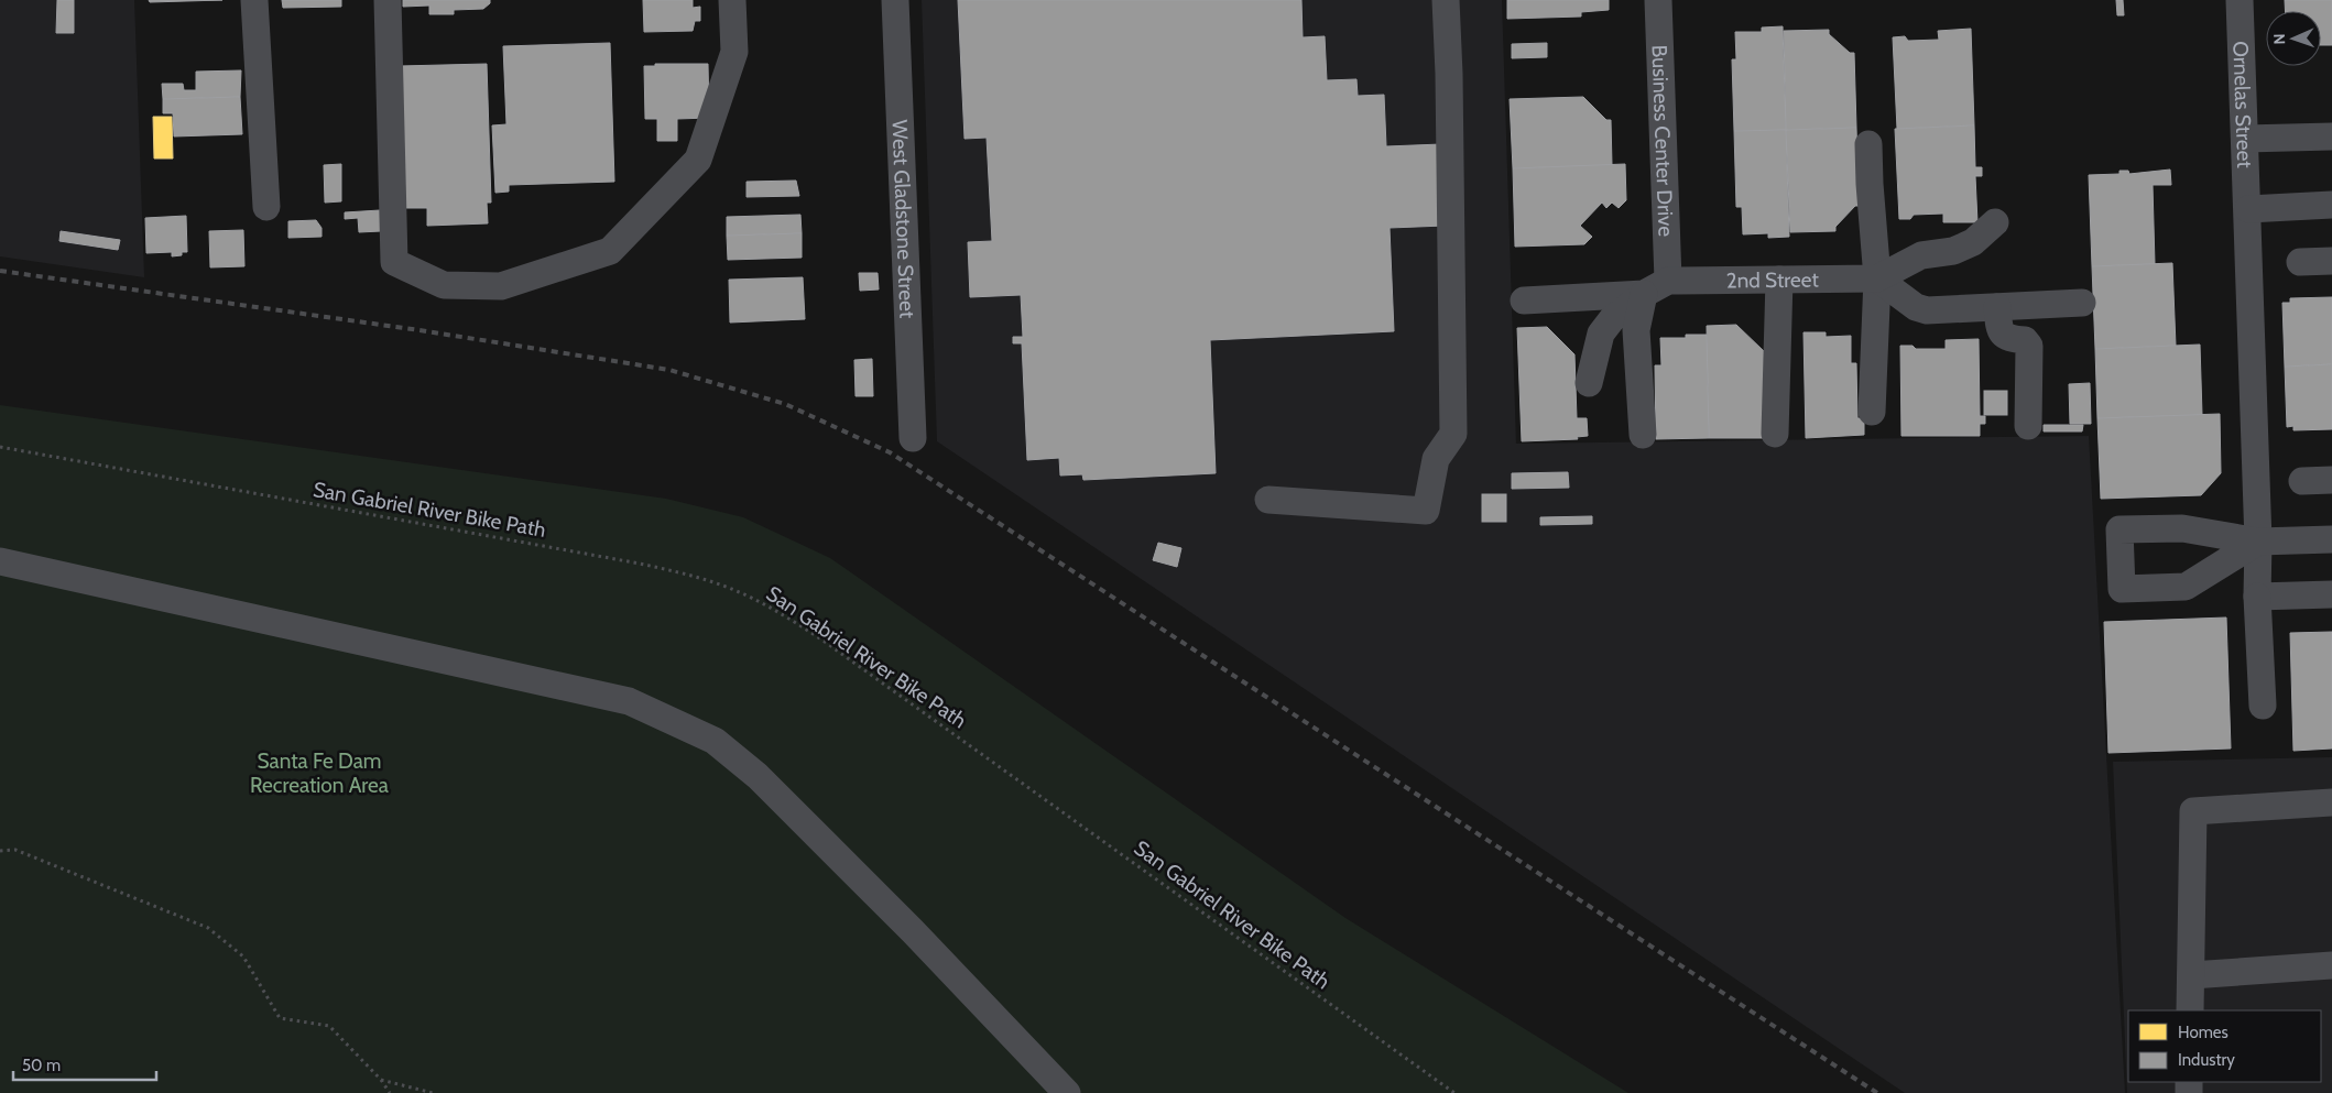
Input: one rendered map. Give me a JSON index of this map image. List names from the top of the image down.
{
  "streets": {
    "street": [
      "Ornelas Street",
      "Business Center Drive",
      "West Gladstone Street",
      "2nd Street"
    ],
    "path": ["San Gabriel River Bike Path"]
  },
  "crossings": [
    ["Business Center Drive", "2nd Street"]
  ],
  "parks": ["Santa Fe Dam Recreation Area"],
  "legend": ["Homes", "Industry"],
  "scale_bar": "50 m",
  "north": "left"
}
